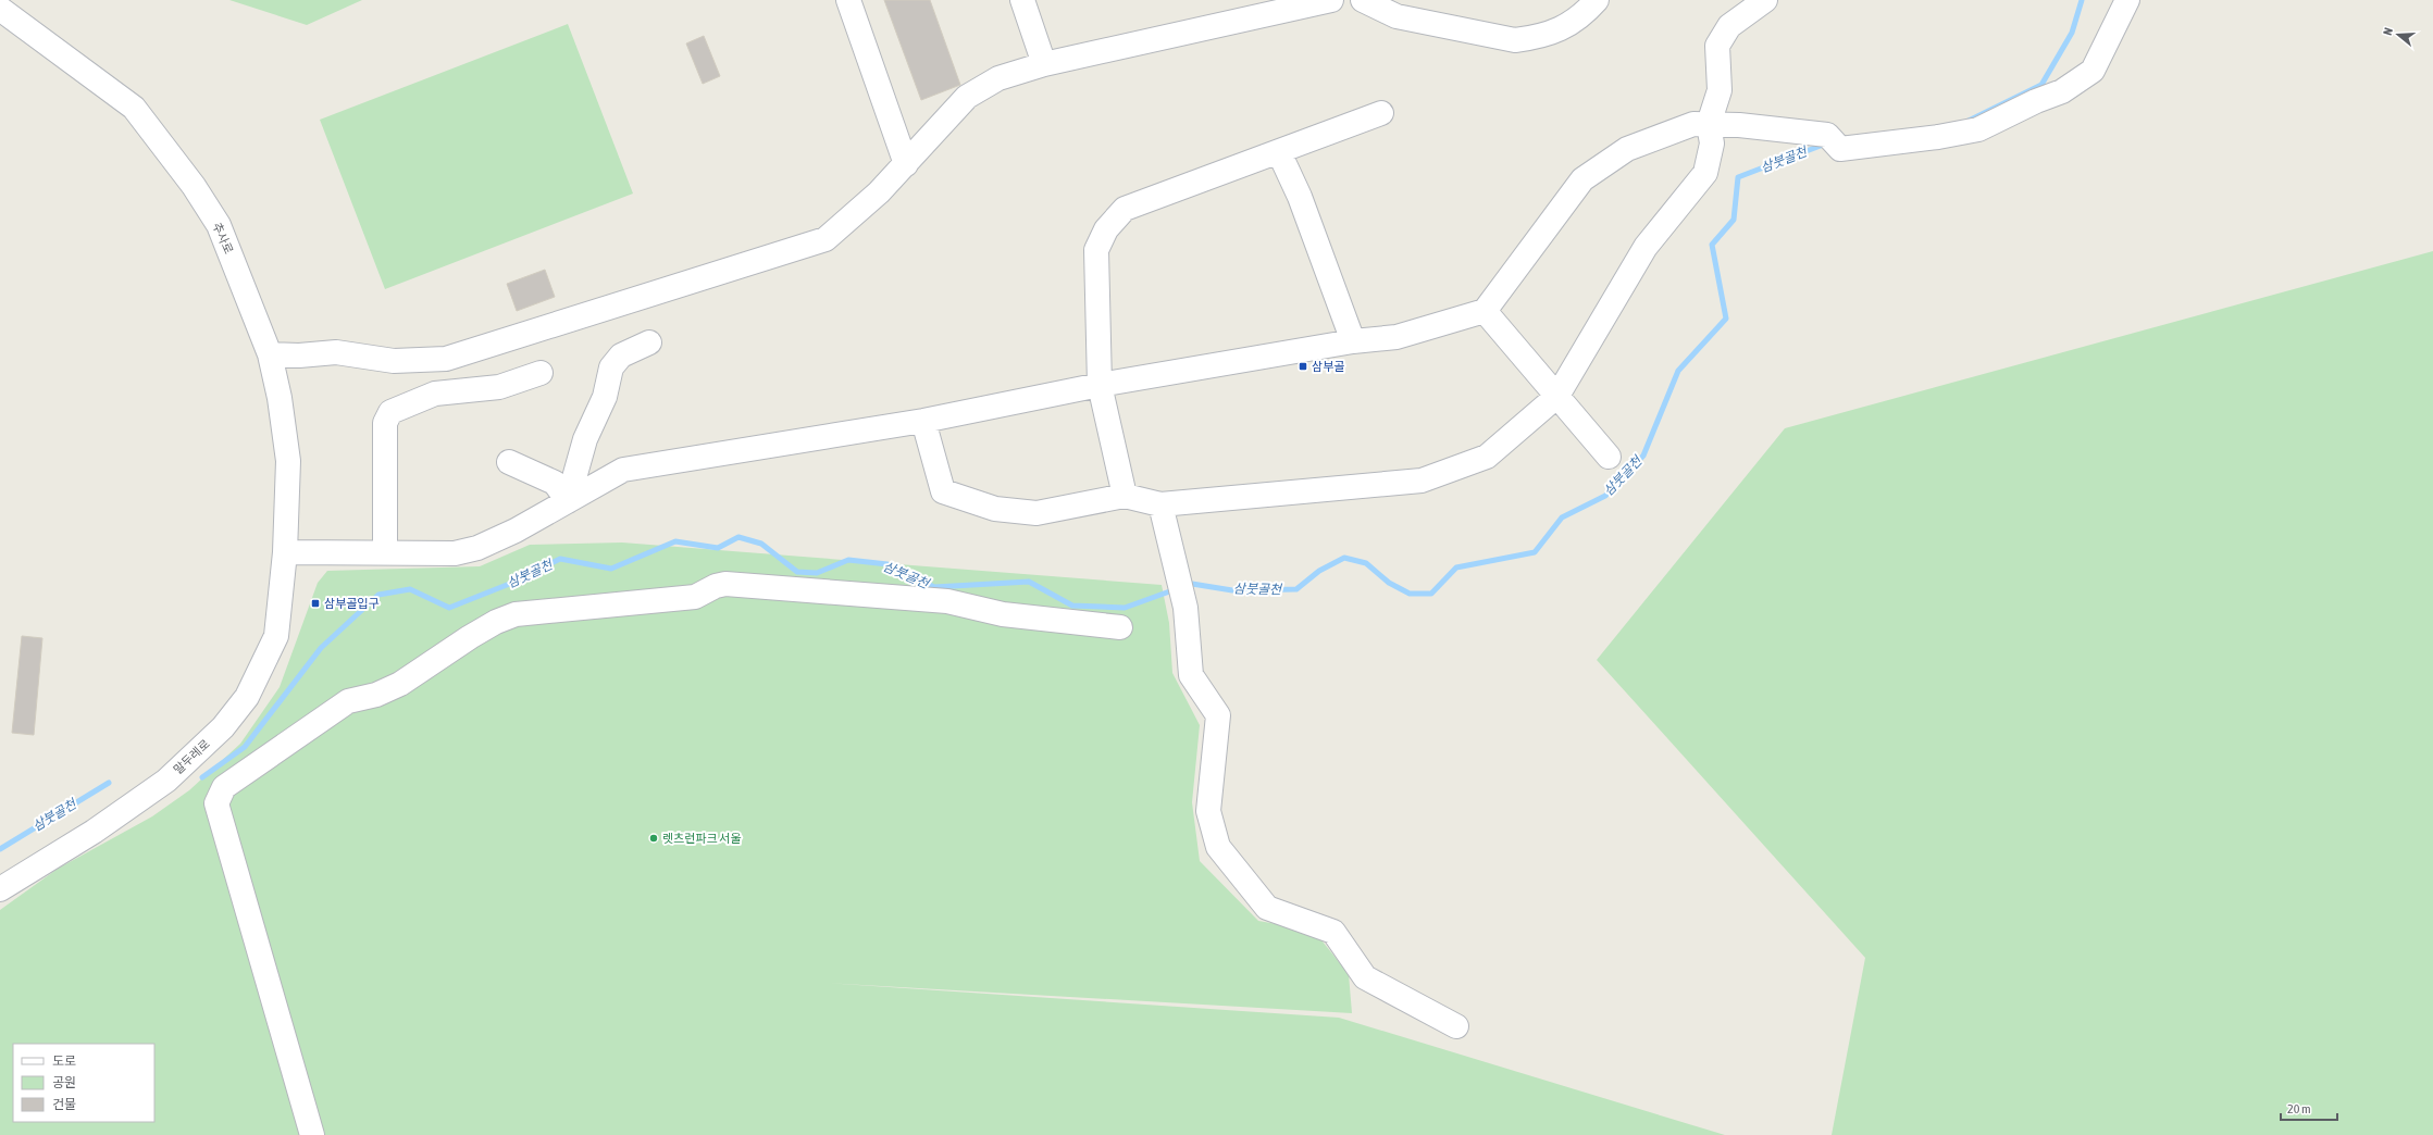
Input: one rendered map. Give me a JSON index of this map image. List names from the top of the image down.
{
  "streets": {
    "street": ["추사로", "말두레로"]
  },
  "crossings": [
    ["추사로", "말두레로"]
  ],
  "water": ["삼붓골천"],
  "places": {
    "transit": ["삼부골", "삼부골입구"],
    "other": ["렛츠런파크 서울"]
  },
  "legend": ["도로", "공원", "건물"],
  "scale_bar": "20 m",
  "north": "left"
}
